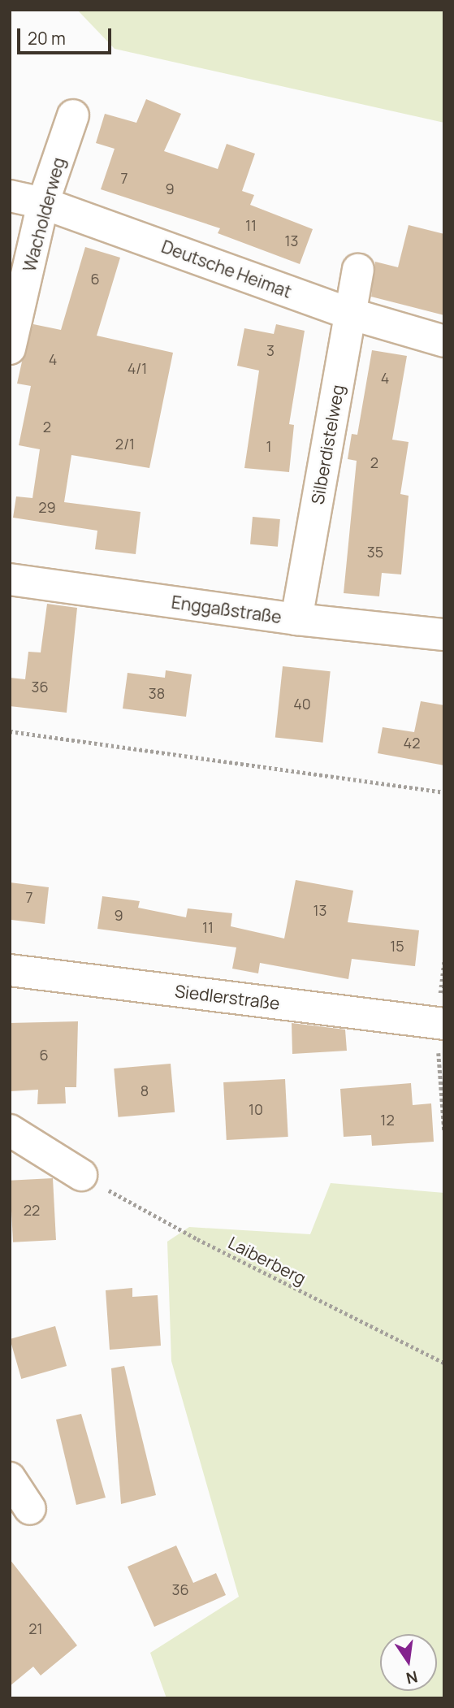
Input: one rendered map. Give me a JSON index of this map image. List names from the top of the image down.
{
  "streets": {
    "street": [
      "Wacholderweg",
      "Deutsche Heimat",
      "Silberdistelweg",
      "Enggaßstraße",
      "Siedlerstraße"
    ],
    "path": ["Laiberberg"]
  },
  "crossings": [
    ["Wacholderweg", "Deutsche Heimat"],
    ["Deutsche Heimat", "Silberdistelweg"],
    ["Silberdistelweg", "Enggaßstraße"]
  ],
  "house_numbers": [
    "7",
    "9",
    "11",
    "13",
    "6",
    "3",
    "4",
    "4/1",
    "4",
    "2",
    "2/1",
    "1",
    "2",
    "29",
    "35",
    "36",
    "38",
    "40",
    "42",
    "7",
    "13",
    "9",
    "11",
    "15",
    "6",
    "8",
    "10",
    "12",
    "22",
    "36",
    "21"
  ],
  "scale_bar": "20 m",
  "north": "bottom"
}
